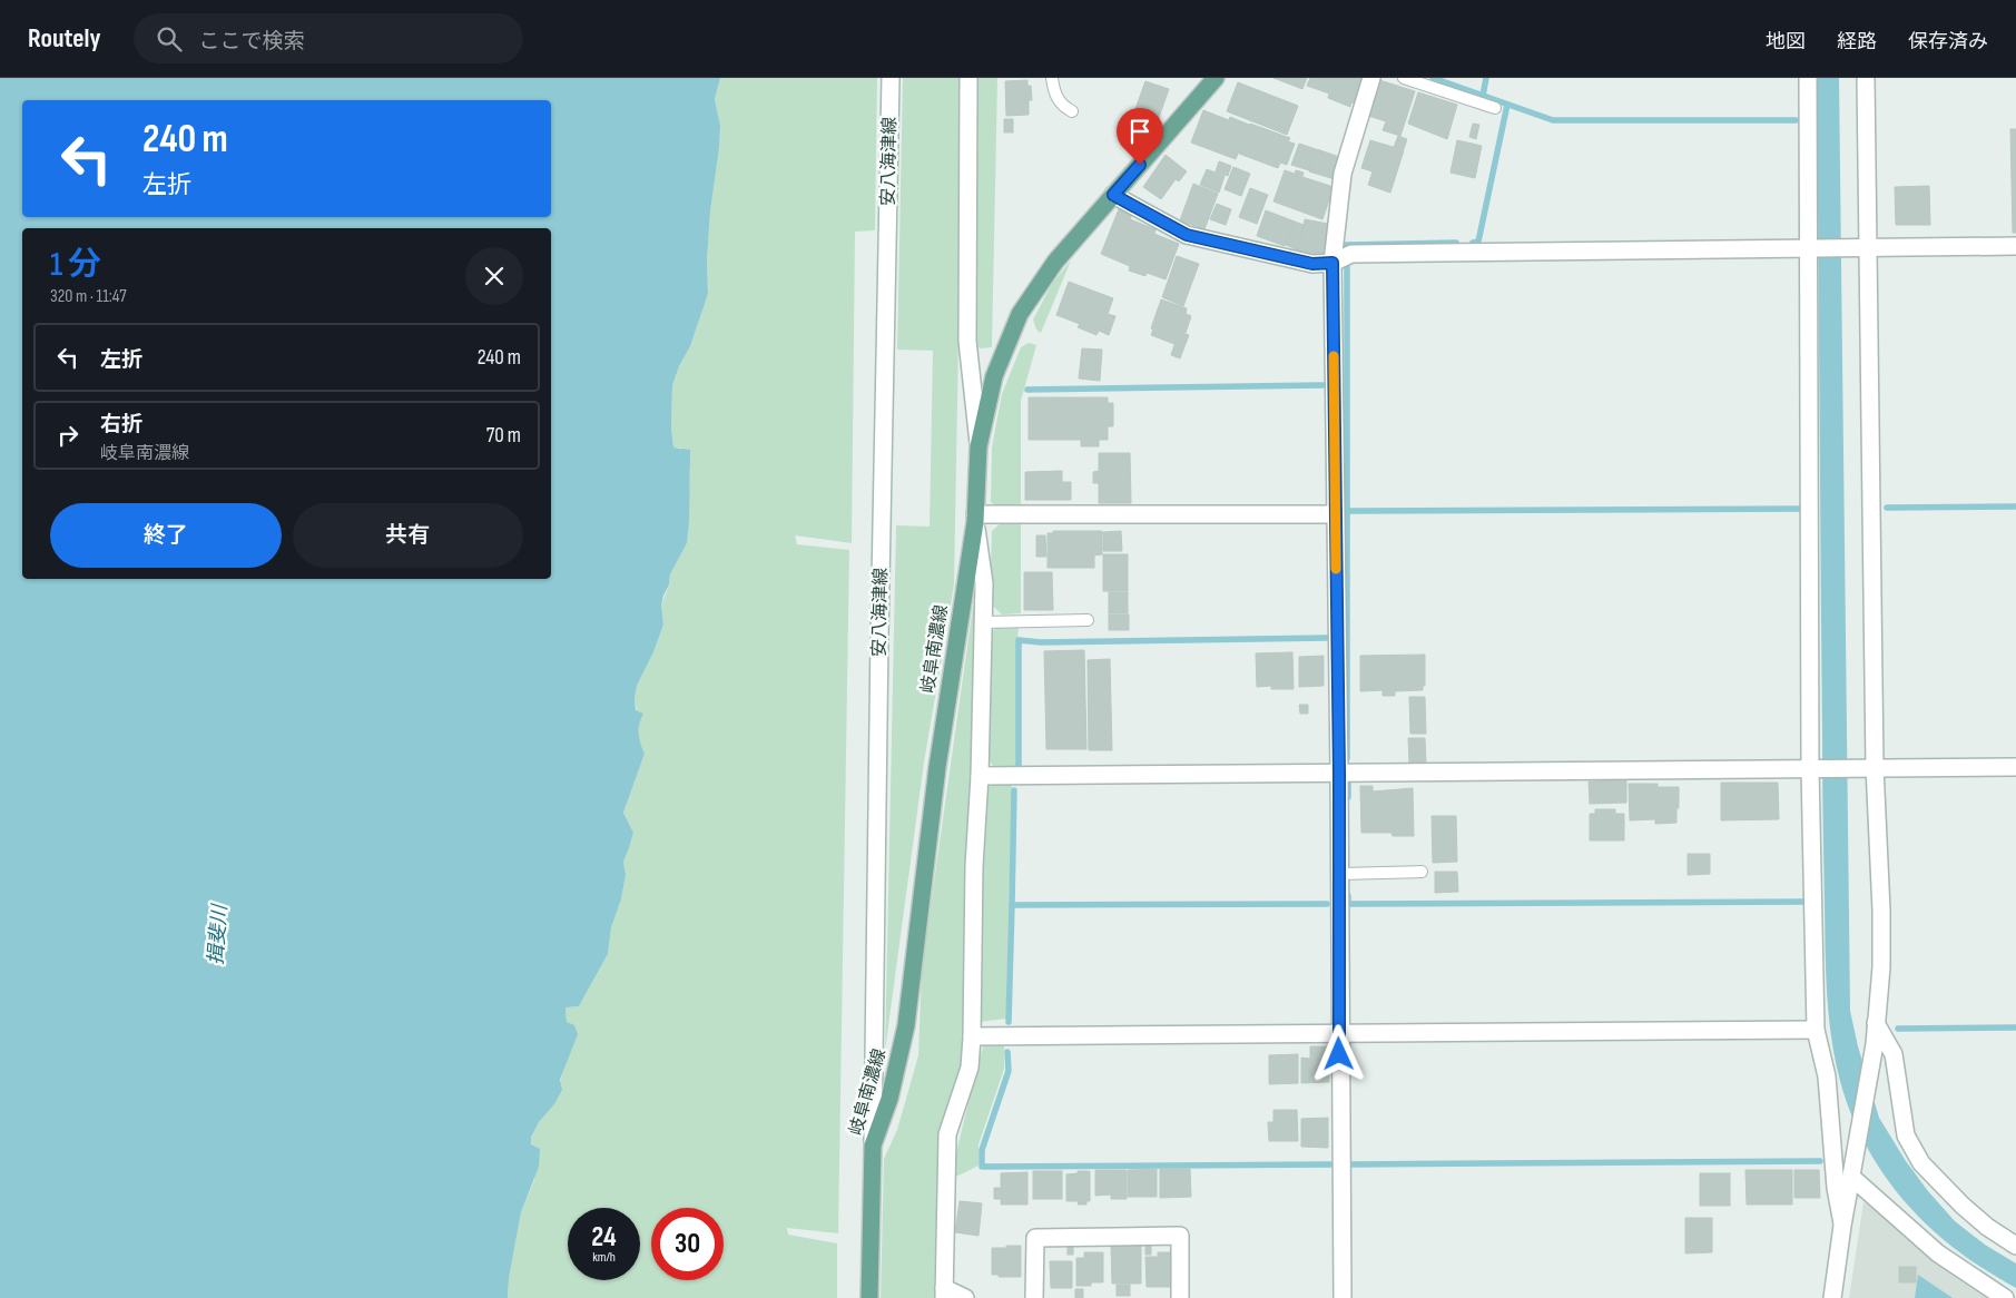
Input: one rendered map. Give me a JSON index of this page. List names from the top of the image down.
{
  "streets": {
    "main road": ["岐阜南濃線"],
    "street": ["安八海津線"]
  },
  "crossings": [
    ["安八海津線", "岐阜南濃線"]
  ],
  "water": ["揖斐川"],
  "page": {
    "header": "Routely",
    "search": "ここで検索",
    "nav": ["地図", "経路", "保存済み"],
    "turn": ["240 m", "左折"],
    "heading": ["1 分", "320 m · 11:47"],
    "list": [
      {
        "name": "左折",
        "value": "240 m"
      },
      {
        "name": "右折",
        "note": "岐阜南濃線",
        "value": "70 m"
      }
    ],
    "buttons": ["終了", "共有"],
    "speed": "24 km/h",
    "limit": "30"
  }
}
